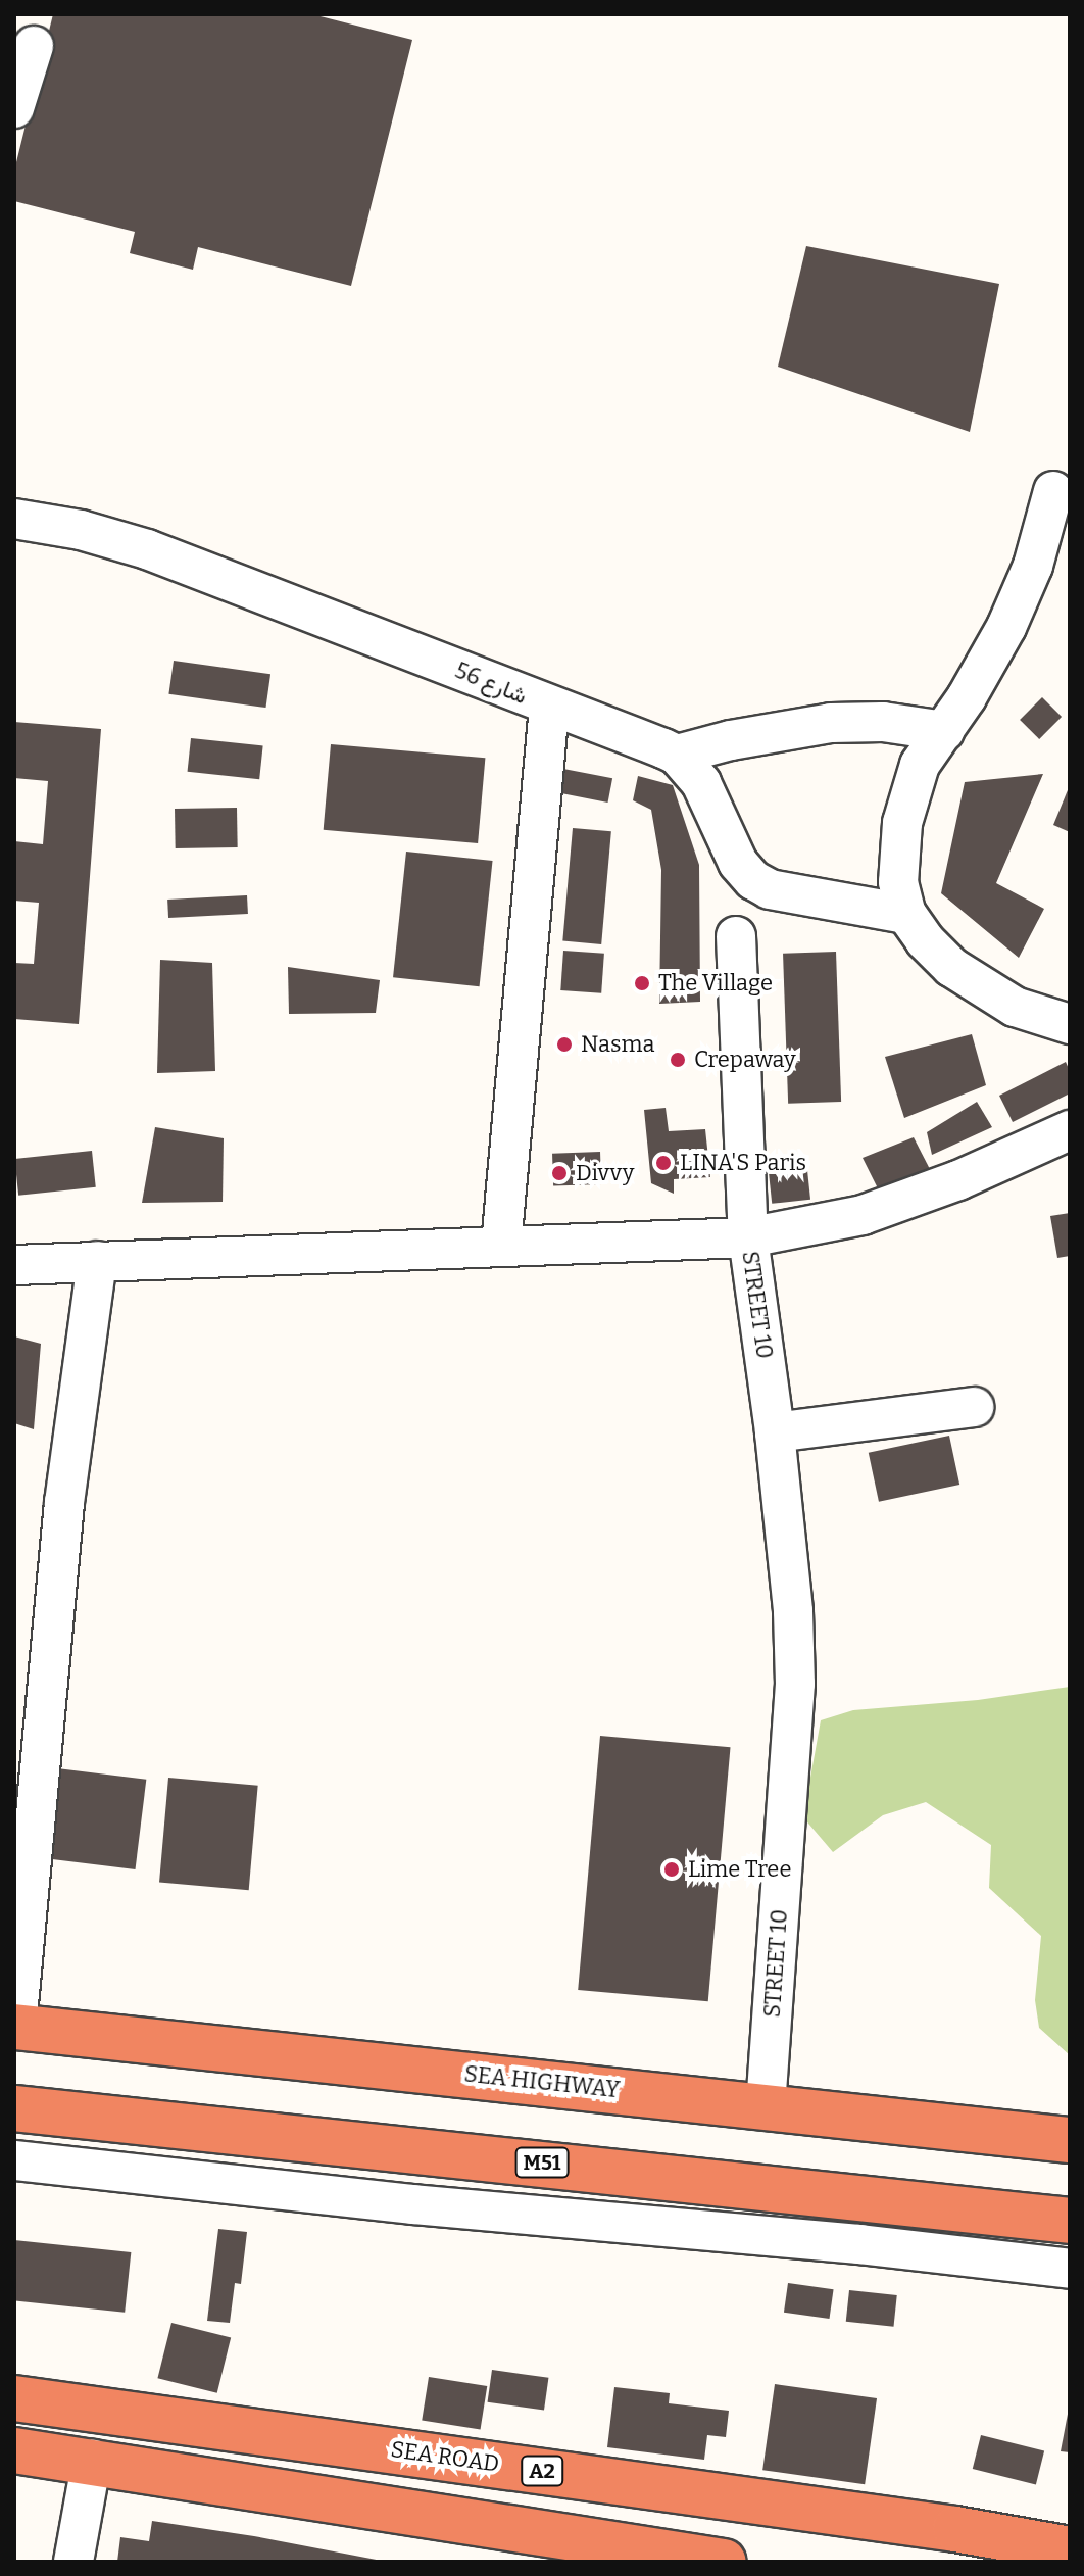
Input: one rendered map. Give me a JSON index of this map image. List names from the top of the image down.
{
  "streets": {
    "highway": [
      "SEA HIGHWAY",
      "M51",
      "SEA ROAD",
      "A2"
    ],
    "street": ["شارع 56", "STREET 10"]
  },
  "crossings": [
    ["STREET 10", "SEA HIGHWAY"]
  ],
  "places": [
    "The Village",
    "Nasma",
    "Crepaway",
    "LINA'S Paris",
    "Divvy",
    "Lime Tree"
  ]
}
